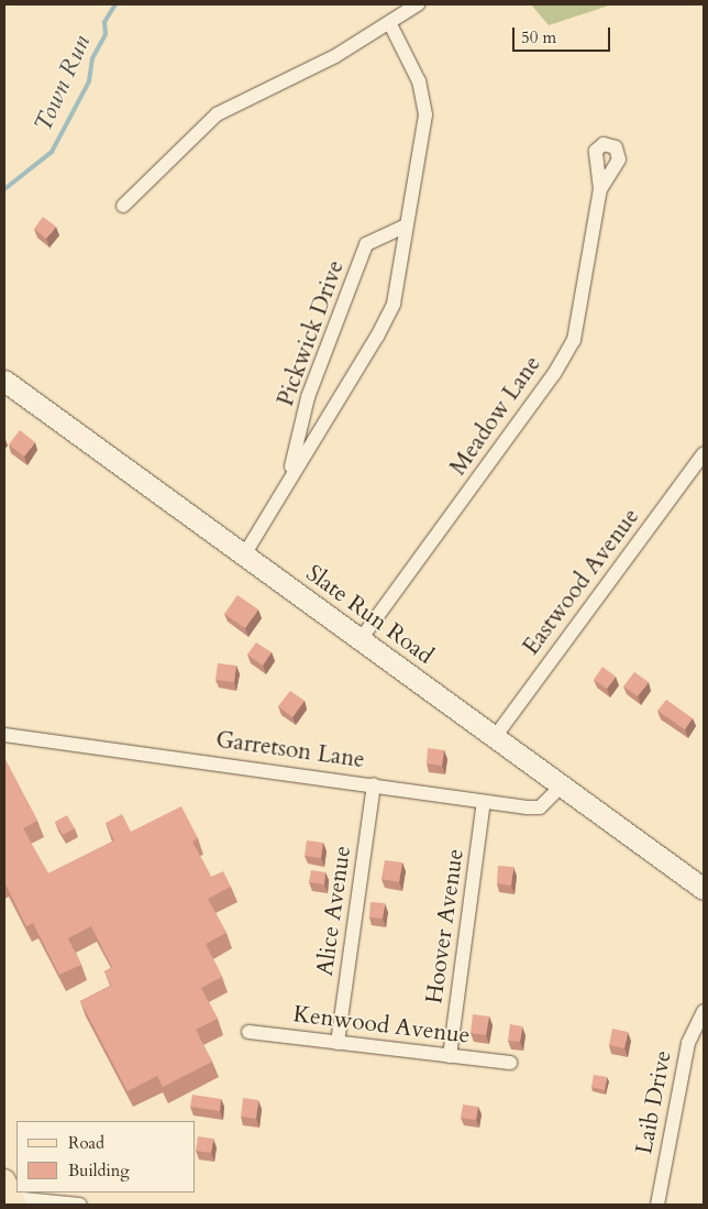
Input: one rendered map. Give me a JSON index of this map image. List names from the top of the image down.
{
  "streets": {
    "street": [
      "Pickwick Drive",
      "Meadow Lane",
      "Eastwood Avenue",
      "Slate Run Road",
      "Garretson Lane",
      "Alice Avenue",
      "Hoover Avenue",
      "Kenwood Avenue",
      "Laib Drive"
    ]
  },
  "crossings": [
    ["Pickwick Drive", "Slate Run Road"],
    ["Meadow Lane", "Slate Run Road"],
    ["Eastwood Avenue", "Slate Run Road"],
    ["Slate Run Road", "Garretson Lane"],
    ["Garretson Lane", "Alice Avenue"],
    ["Garretson Lane", "Hoover Avenue"],
    ["Alice Avenue", "Kenwood Avenue"],
    ["Hoover Avenue", "Kenwood Avenue"]
  ],
  "water": ["Town Run"],
  "legend": ["Road", "Building"],
  "scale_bar": "50 m"
}
